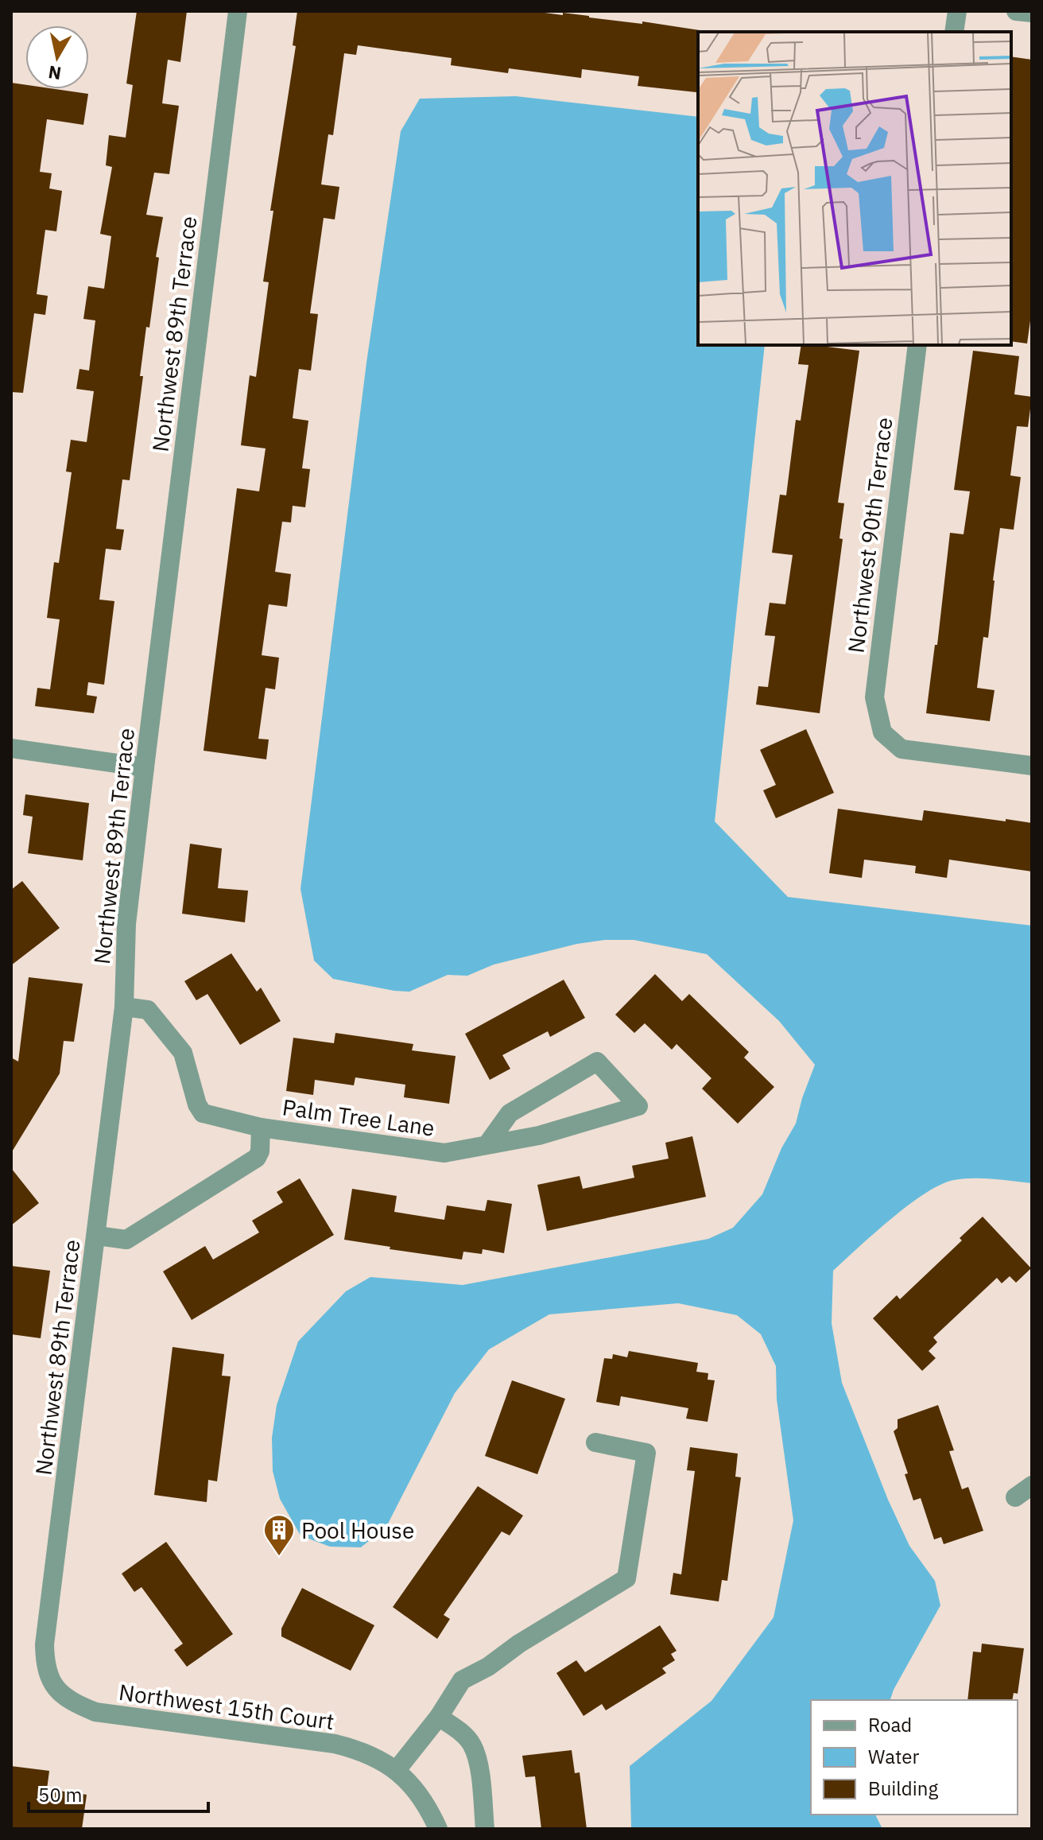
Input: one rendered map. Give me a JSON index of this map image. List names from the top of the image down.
{
  "streets": {
    "street": [
      "Northwest 89th Terrace",
      "Northwest 90th Terrace",
      "Palm Tree Lane",
      "Northwest 15th Court"
    ]
  },
  "crossings": [
    ["Northwest 89th Terrace", "Palm Tree Lane"],
    ["Northwest 89th Terrace", "Northwest 15th Court"]
  ],
  "places": {
    "building": ["Pool House"]
  },
  "legend": ["Road", "Water", "Building"],
  "scale_bar": "50 m",
  "north": "bottom"
}
